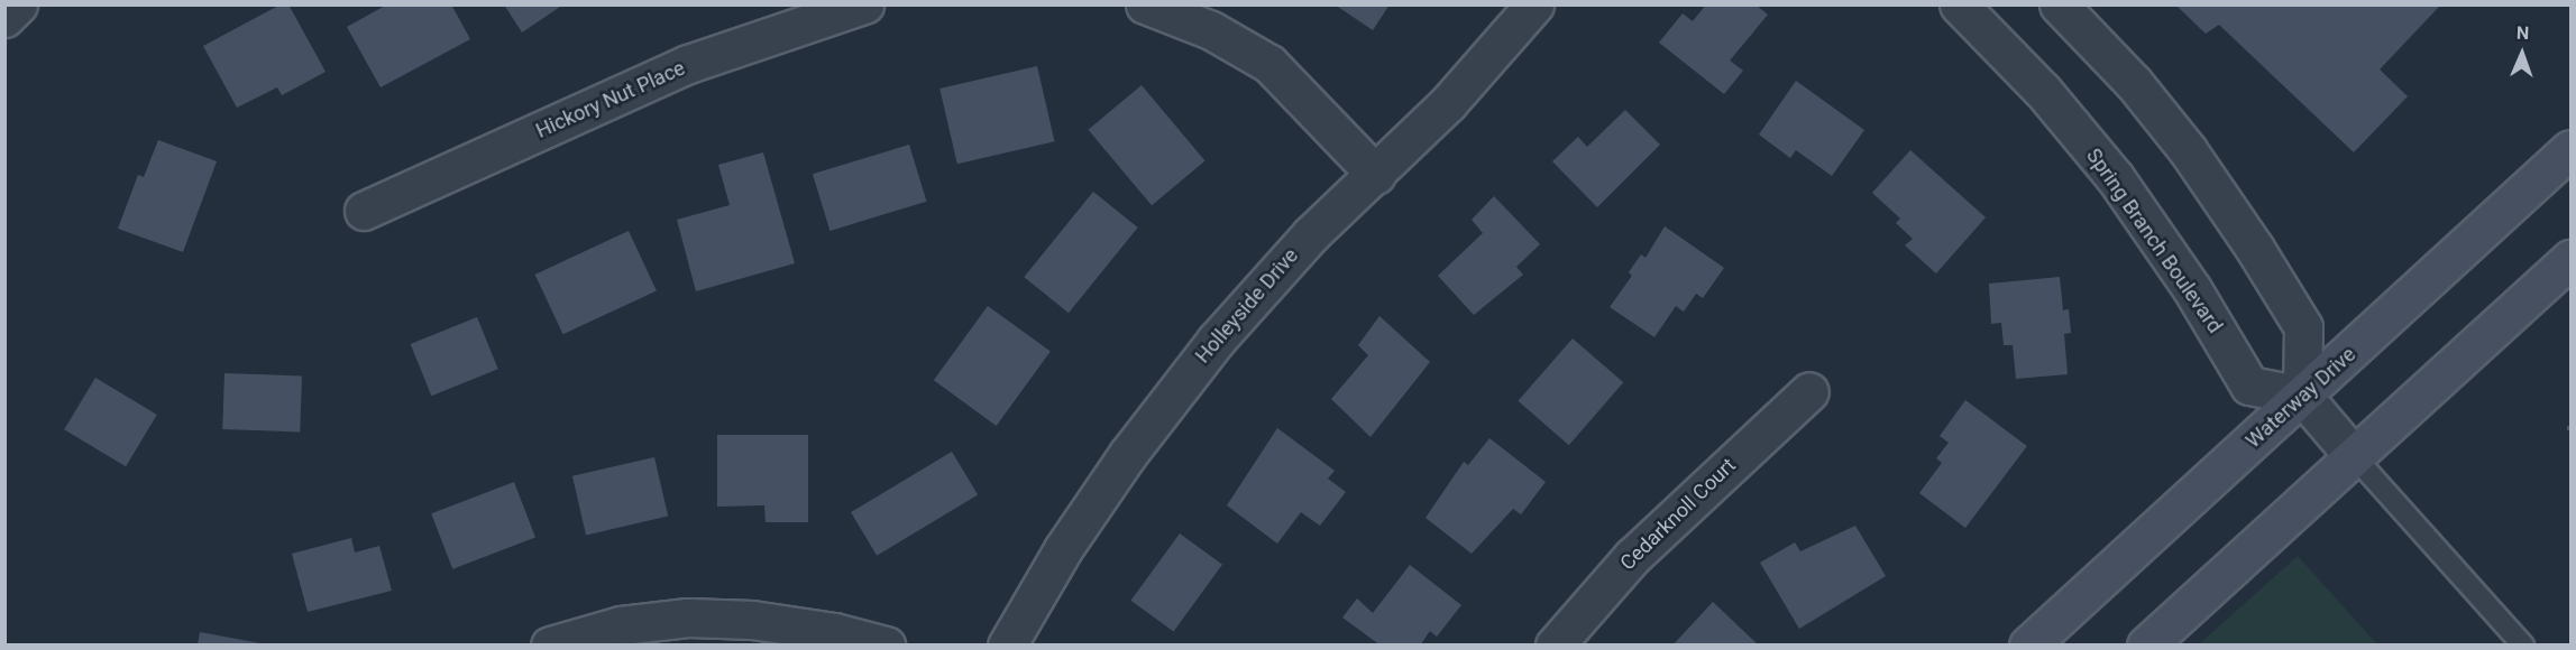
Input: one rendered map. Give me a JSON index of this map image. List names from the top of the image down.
{
  "streets": {
    "main road": ["Waterway Drive"],
    "street": [
      "Hickory Nut Place",
      "Spring Branch Boulevard",
      "Holleyside Drive",
      "Cedarknoll Court"
    ]
  },
  "crossings": [
    ["Spring Branch Boulevard", "Waterway Drive"]
  ],
  "north": "top"
}
